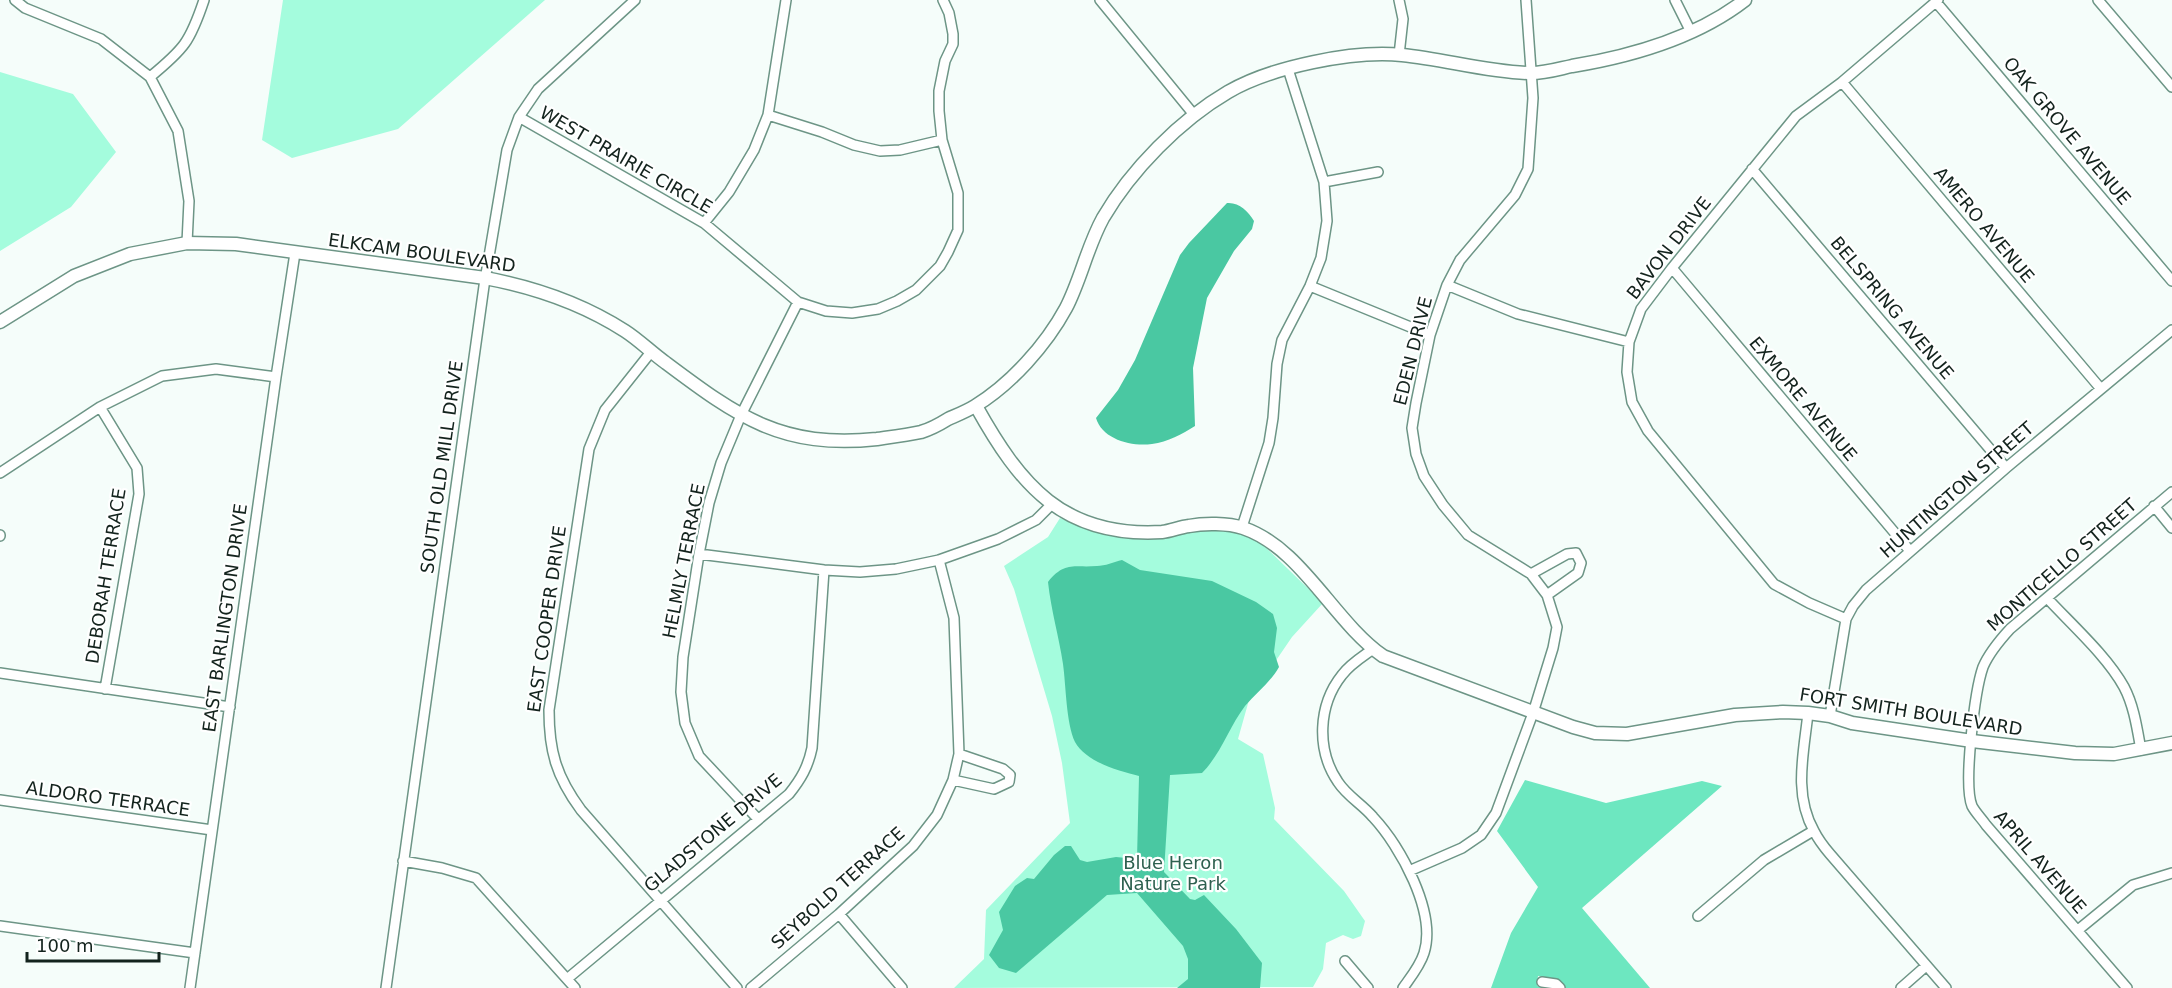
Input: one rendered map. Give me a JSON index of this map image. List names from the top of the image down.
{
  "streets": {
    "street": [
      "OAK GROVE AVENUE",
      "WEST PRAIRIE CIRCLE",
      "AMERO AVENUE",
      "BAVON DRIVE",
      "ELKCAM BOULEVARD",
      "BELSPRING AVENUE",
      "EDEN DRIVE",
      "EXMORE AVENUE",
      "SOUTH OLD MILL DRIVE",
      "HUNTINGTON STREET",
      "HELMLY TERRACE",
      "MONTICELLO STREET",
      "DEBORAH TERRACE",
      "EAST BARLINGTON DRIVE",
      "EAST COOPER DRIVE",
      "FORT SMITH BOULEVARD",
      "ALDORO TERRACE",
      "GLADSTONE DRIVE",
      "APRIL AVENUE",
      "SEYBOLD TERRACE"
    ]
  },
  "crossings": [
    ["OAK GROVE AVENUE", "BAVON DRIVE"],
    ["WEST PRAIRIE CIRCLE", "SOUTH OLD MILL DRIVE"],
    ["WEST PRAIRIE CIRCLE", "HELMLY TERRACE"],
    ["AMERO AVENUE", "BAVON DRIVE"],
    ["AMERO AVENUE", "HUNTINGTON STREET"],
    ["BAVON DRIVE", "BELSPRING AVENUE"],
    ["BAVON DRIVE", "EXMORE AVENUE"],
    ["BAVON DRIVE", "HUNTINGTON STREET"],
    ["ELKCAM BOULEVARD", "EDEN DRIVE"],
    ["ELKCAM BOULEVARD", "SOUTH OLD MILL DRIVE"],
    ["ELKCAM BOULEVARD", "HELMLY TERRACE"],
    ["ELKCAM BOULEVARD", "EAST BARLINGTON DRIVE"],
    ["ELKCAM BOULEVARD", "EAST COOPER DRIVE"],
    ["ELKCAM BOULEVARD", "FORT SMITH BOULEVARD"],
    ["BELSPRING AVENUE", "HUNTINGTON STREET"],
    ["EDEN DRIVE", "FORT SMITH BOULEVARD"],
    ["EXMORE AVENUE", "HUNTINGTON STREET"],
    ["HUNTINGTON STREET", "FORT SMITH BOULEVARD"],
    ["HELMLY TERRACE", "GLADSTONE DRIVE"],
    ["MONTICELLO STREET", "FORT SMITH BOULEVARD"],
    ["MONTICELLO STREET", "APRIL AVENUE"],
    ["EAST BARLINGTON DRIVE", "ALDORO TERRACE"],
    ["EAST COOPER DRIVE", "GLADSTONE DRIVE"],
    ["FORT SMITH BOULEVARD", "APRIL AVENUE"]
  ],
  "parks": ["Blue Heron Nature Park"],
  "scale_bar": "100 m"
}
